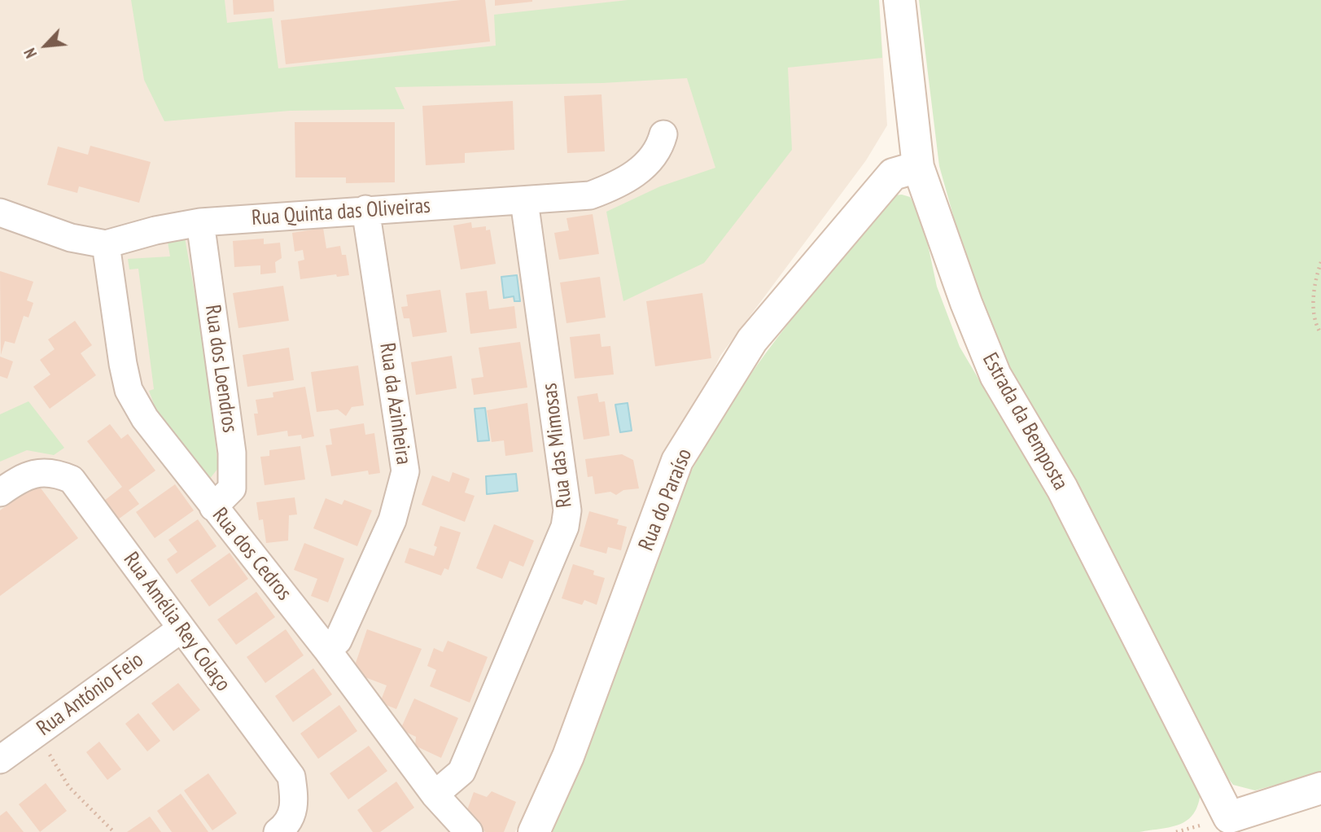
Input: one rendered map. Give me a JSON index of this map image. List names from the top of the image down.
{
  "streets": {
    "street": [
      "Rua Quinta das Oliveiras",
      "Rua dos Loendros",
      "Rua da Azinheira",
      "Estrada da Bemposta",
      "Rua das Mimosas",
      "Rua do Paraíso",
      "Rua dos Cedros",
      "Rua Amélia Rey Colaço",
      "Rua António Feio"
    ]
  },
  "crossings": [
    ["Rua Quinta das Oliveiras", "Rua dos Loendros"],
    ["Rua Quinta das Oliveiras", "Rua da Azinheira"],
    ["Rua Quinta das Oliveiras", "Rua das Mimosas"],
    ["Rua Quinta das Oliveiras", "Rua dos Cedros"],
    ["Rua dos Loendros", "Rua dos Cedros"],
    ["Rua da Azinheira", "Rua dos Cedros"],
    ["Estrada da Bemposta", "Rua do Paraíso"],
    ["Rua das Mimosas", "Rua dos Cedros"],
    ["Rua Amélia Rey Colaço", "Rua António Feio"]
  ],
  "north": "bottom left"
}
